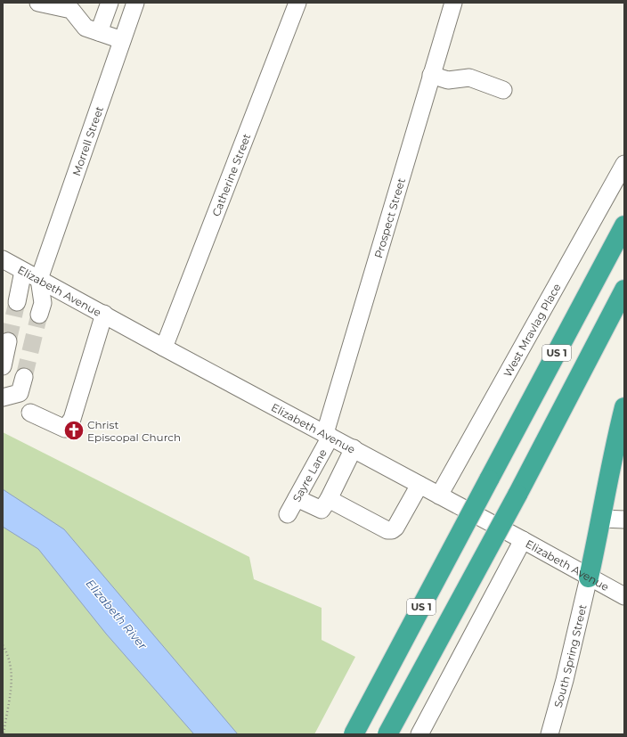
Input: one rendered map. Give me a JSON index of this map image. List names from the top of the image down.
{
  "streets": {
    "highway": ["US 1"],
    "street": [
      "Morrell Street",
      "Catherine Street",
      "Prospect Street",
      "Elizabeth Avenue",
      "West Mravlag Place",
      "Sayre Lane",
      "South Spring Street"
    ]
  },
  "crossings": [
    ["Morrell Street", "Elizabeth Avenue"],
    ["Catherine Street", "Elizabeth Avenue"],
    ["Prospect Street", "Elizabeth Avenue"],
    ["Prospect Street", "Sayre Lane"],
    ["Elizabeth Avenue", "West Mravlag Place"],
    ["Elizabeth Avenue", "Sayre Lane"],
    ["Elizabeth Avenue", "South Spring Street"]
  ],
  "water": ["Elizabeth River"],
  "places": {
    "church": ["Christ Episcopal Church"]
  }
}
